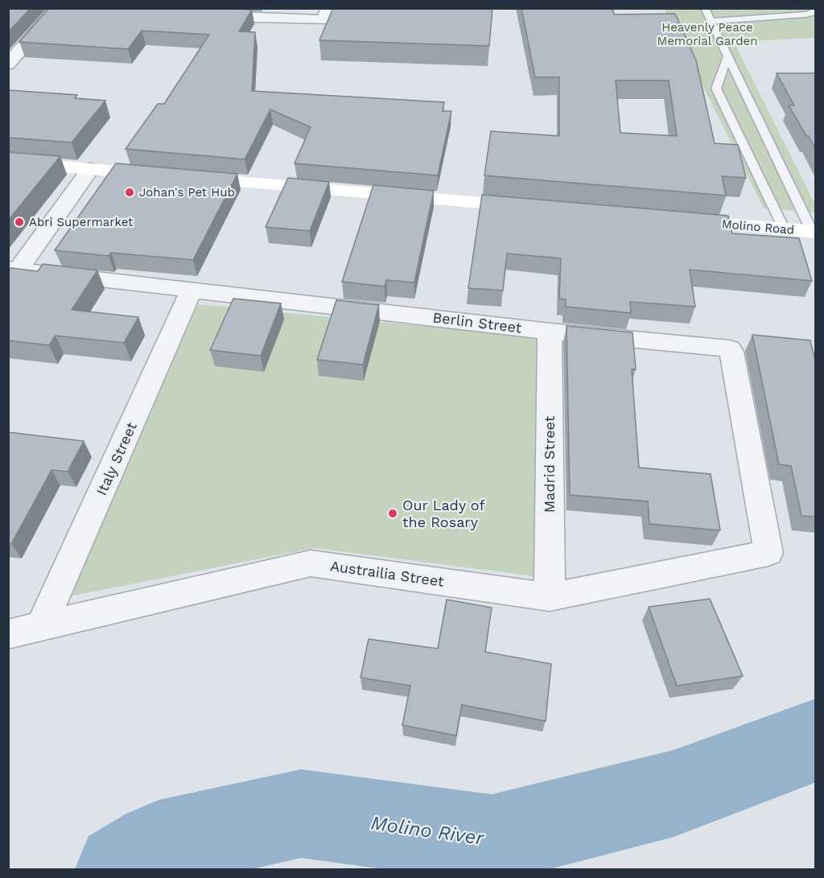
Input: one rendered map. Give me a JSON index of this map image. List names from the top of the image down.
{
  "streets": {
    "main road": ["Molino Road"],
    "street": [
      "Berlin Street",
      "Italy Street",
      "Madrid Street",
      "Austrailia Street"
    ]
  },
  "crossings": [
    ["Berlin Street", "Italy Street"],
    ["Berlin Street", "Madrid Street"],
    ["Berlin Street", "Austrailia Street"],
    ["Italy Street", "Austrailia Street"],
    ["Madrid Street", "Austrailia Street"]
  ],
  "water": ["Molino River"],
  "parks": ["Heavenly Peace Memorial Garden"],
  "places": ["Johan's Pet Hub", "Abri Supermarket", "Our Lady of the Rosary"]
}
